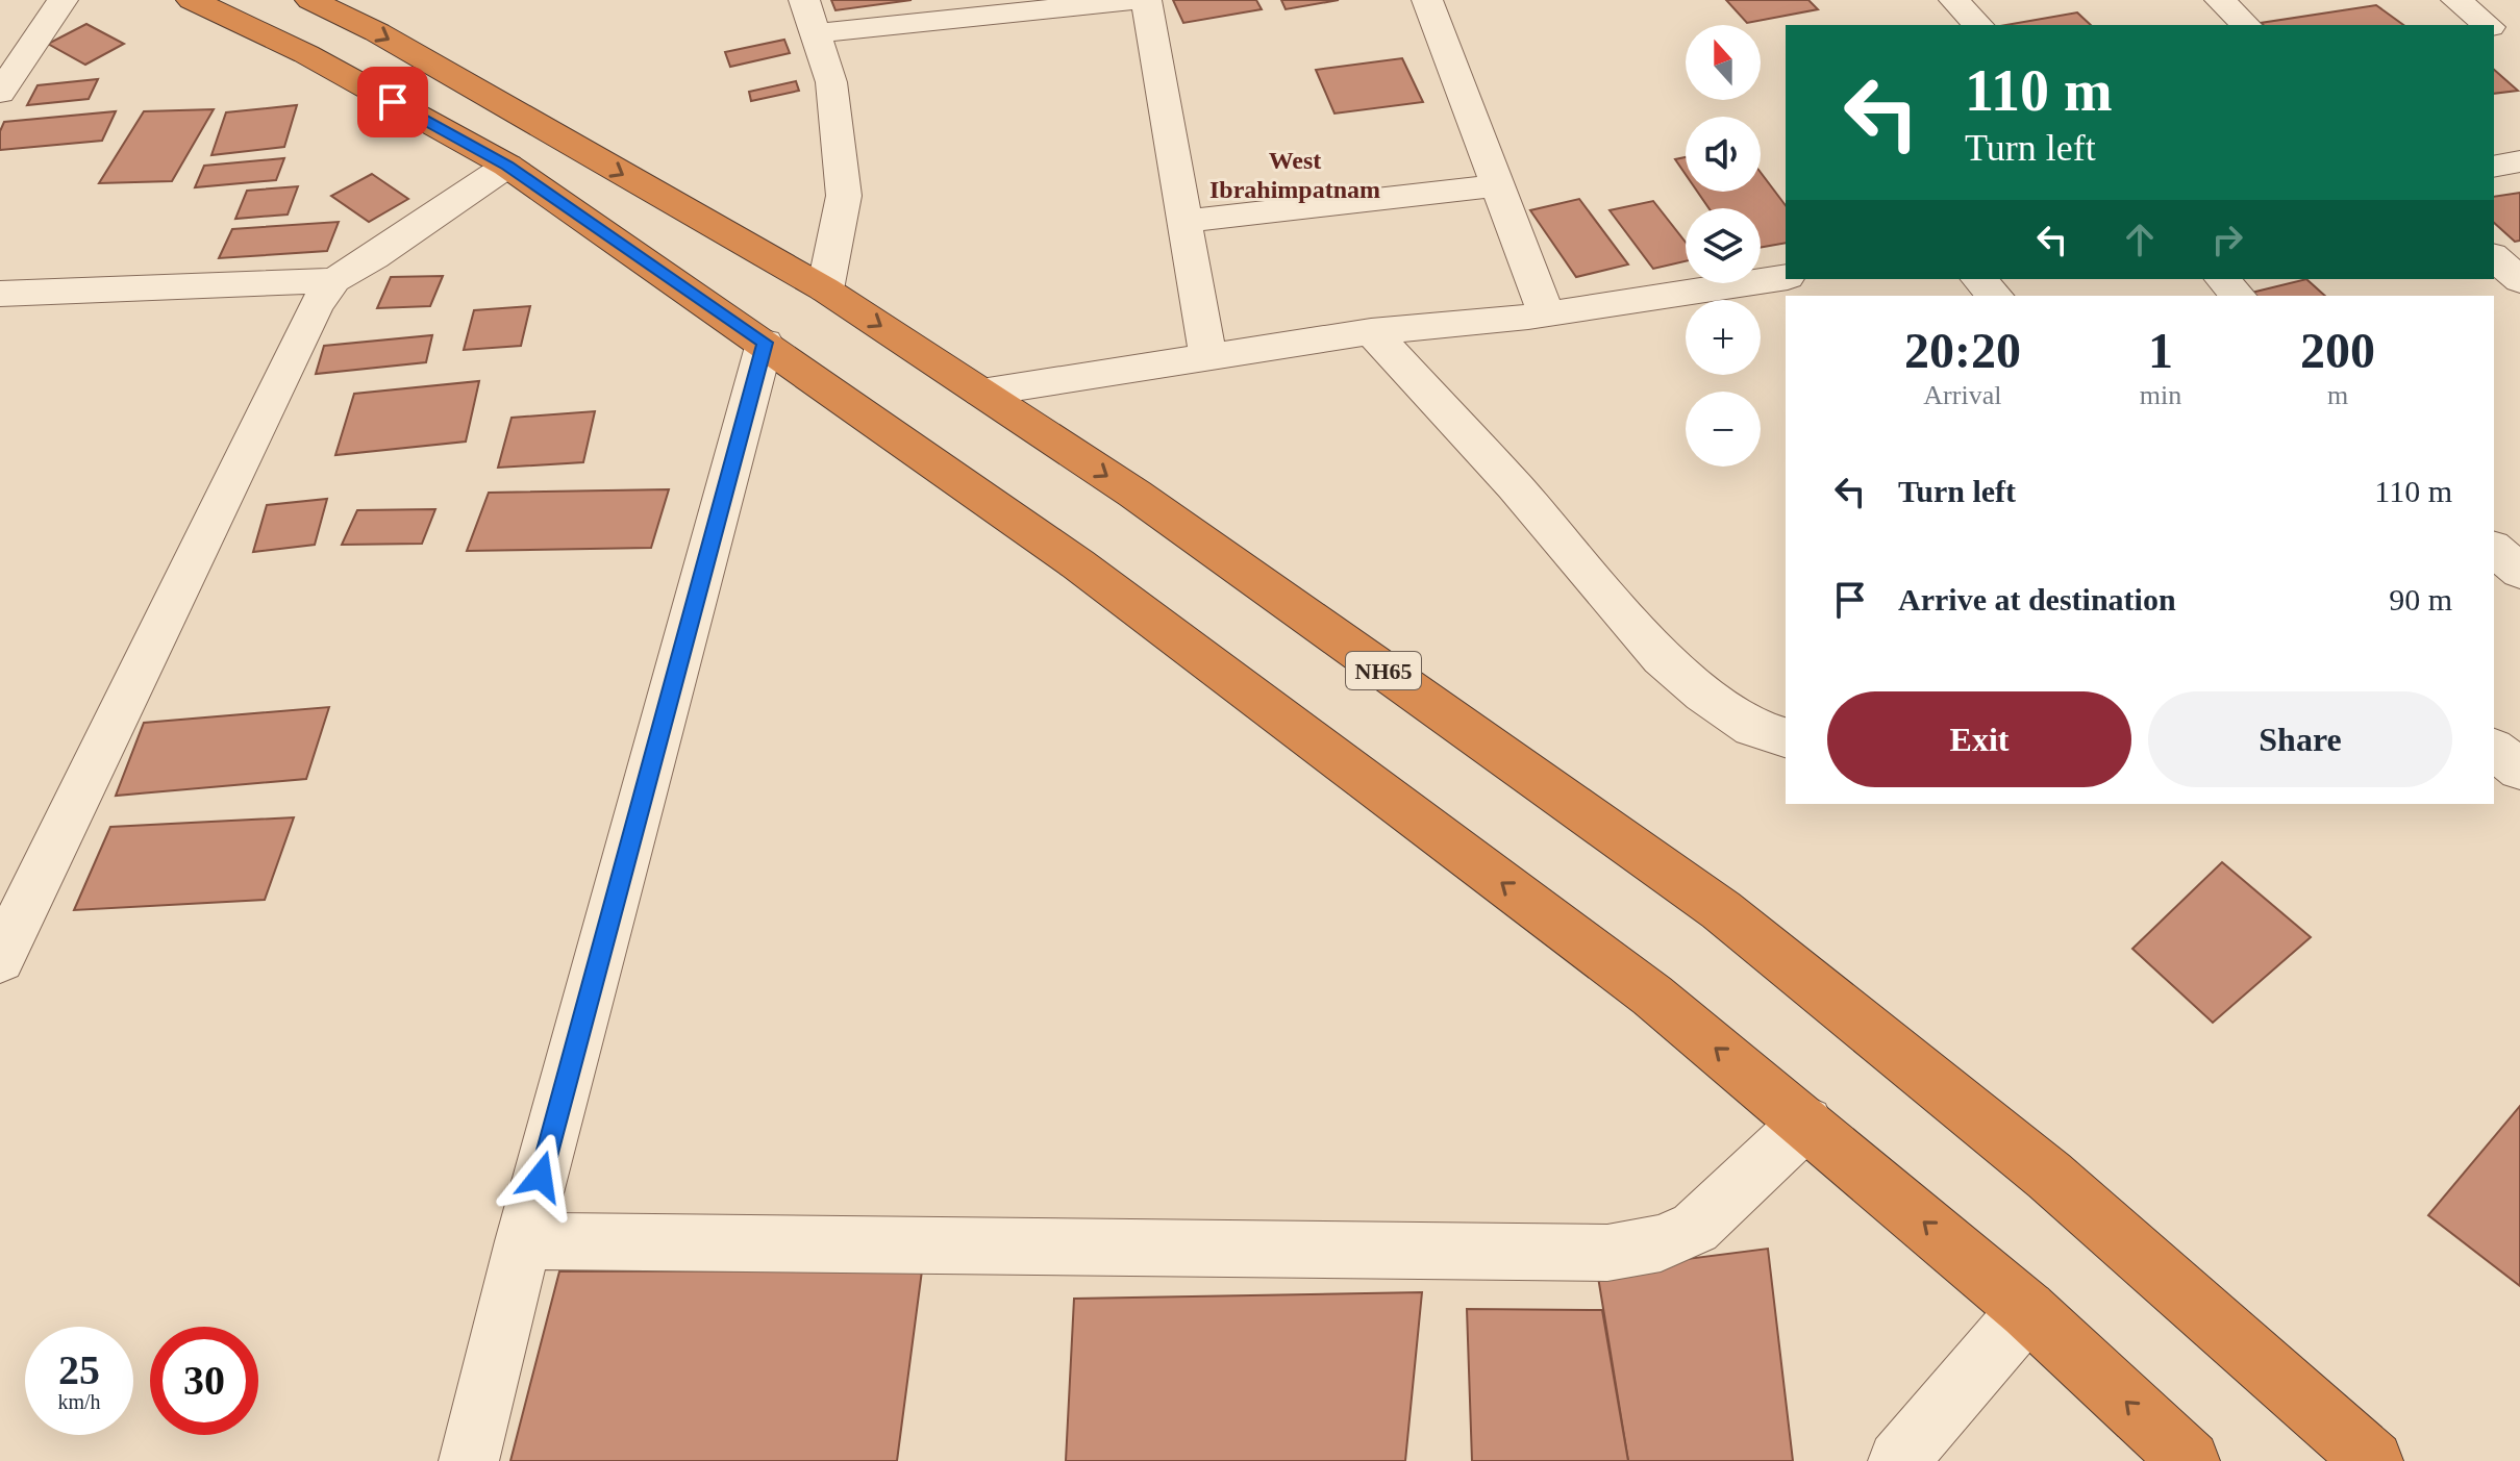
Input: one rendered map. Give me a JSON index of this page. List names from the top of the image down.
{
  "streets": {
    "highway": ["NH65"]
  },
  "districts": ["West Ibrahimpatnam"],
  "north": "top",
  "page": {
    "map_buttons": ["+", "−"],
    "turn": ["110 m", "Turn left"],
    "eta": [
      "20:20",
      "Arrival",
      "1",
      "min",
      "200",
      "m"
    ],
    "list": [
      {
        "name": "Turn left",
        "value": "110 m"
      },
      {
        "name": "Arrive at destination",
        "value": "90 m"
      }
    ],
    "buttons": ["Exit", "Share"],
    "speed": "25 km/h",
    "limit": "30"
  }
}
